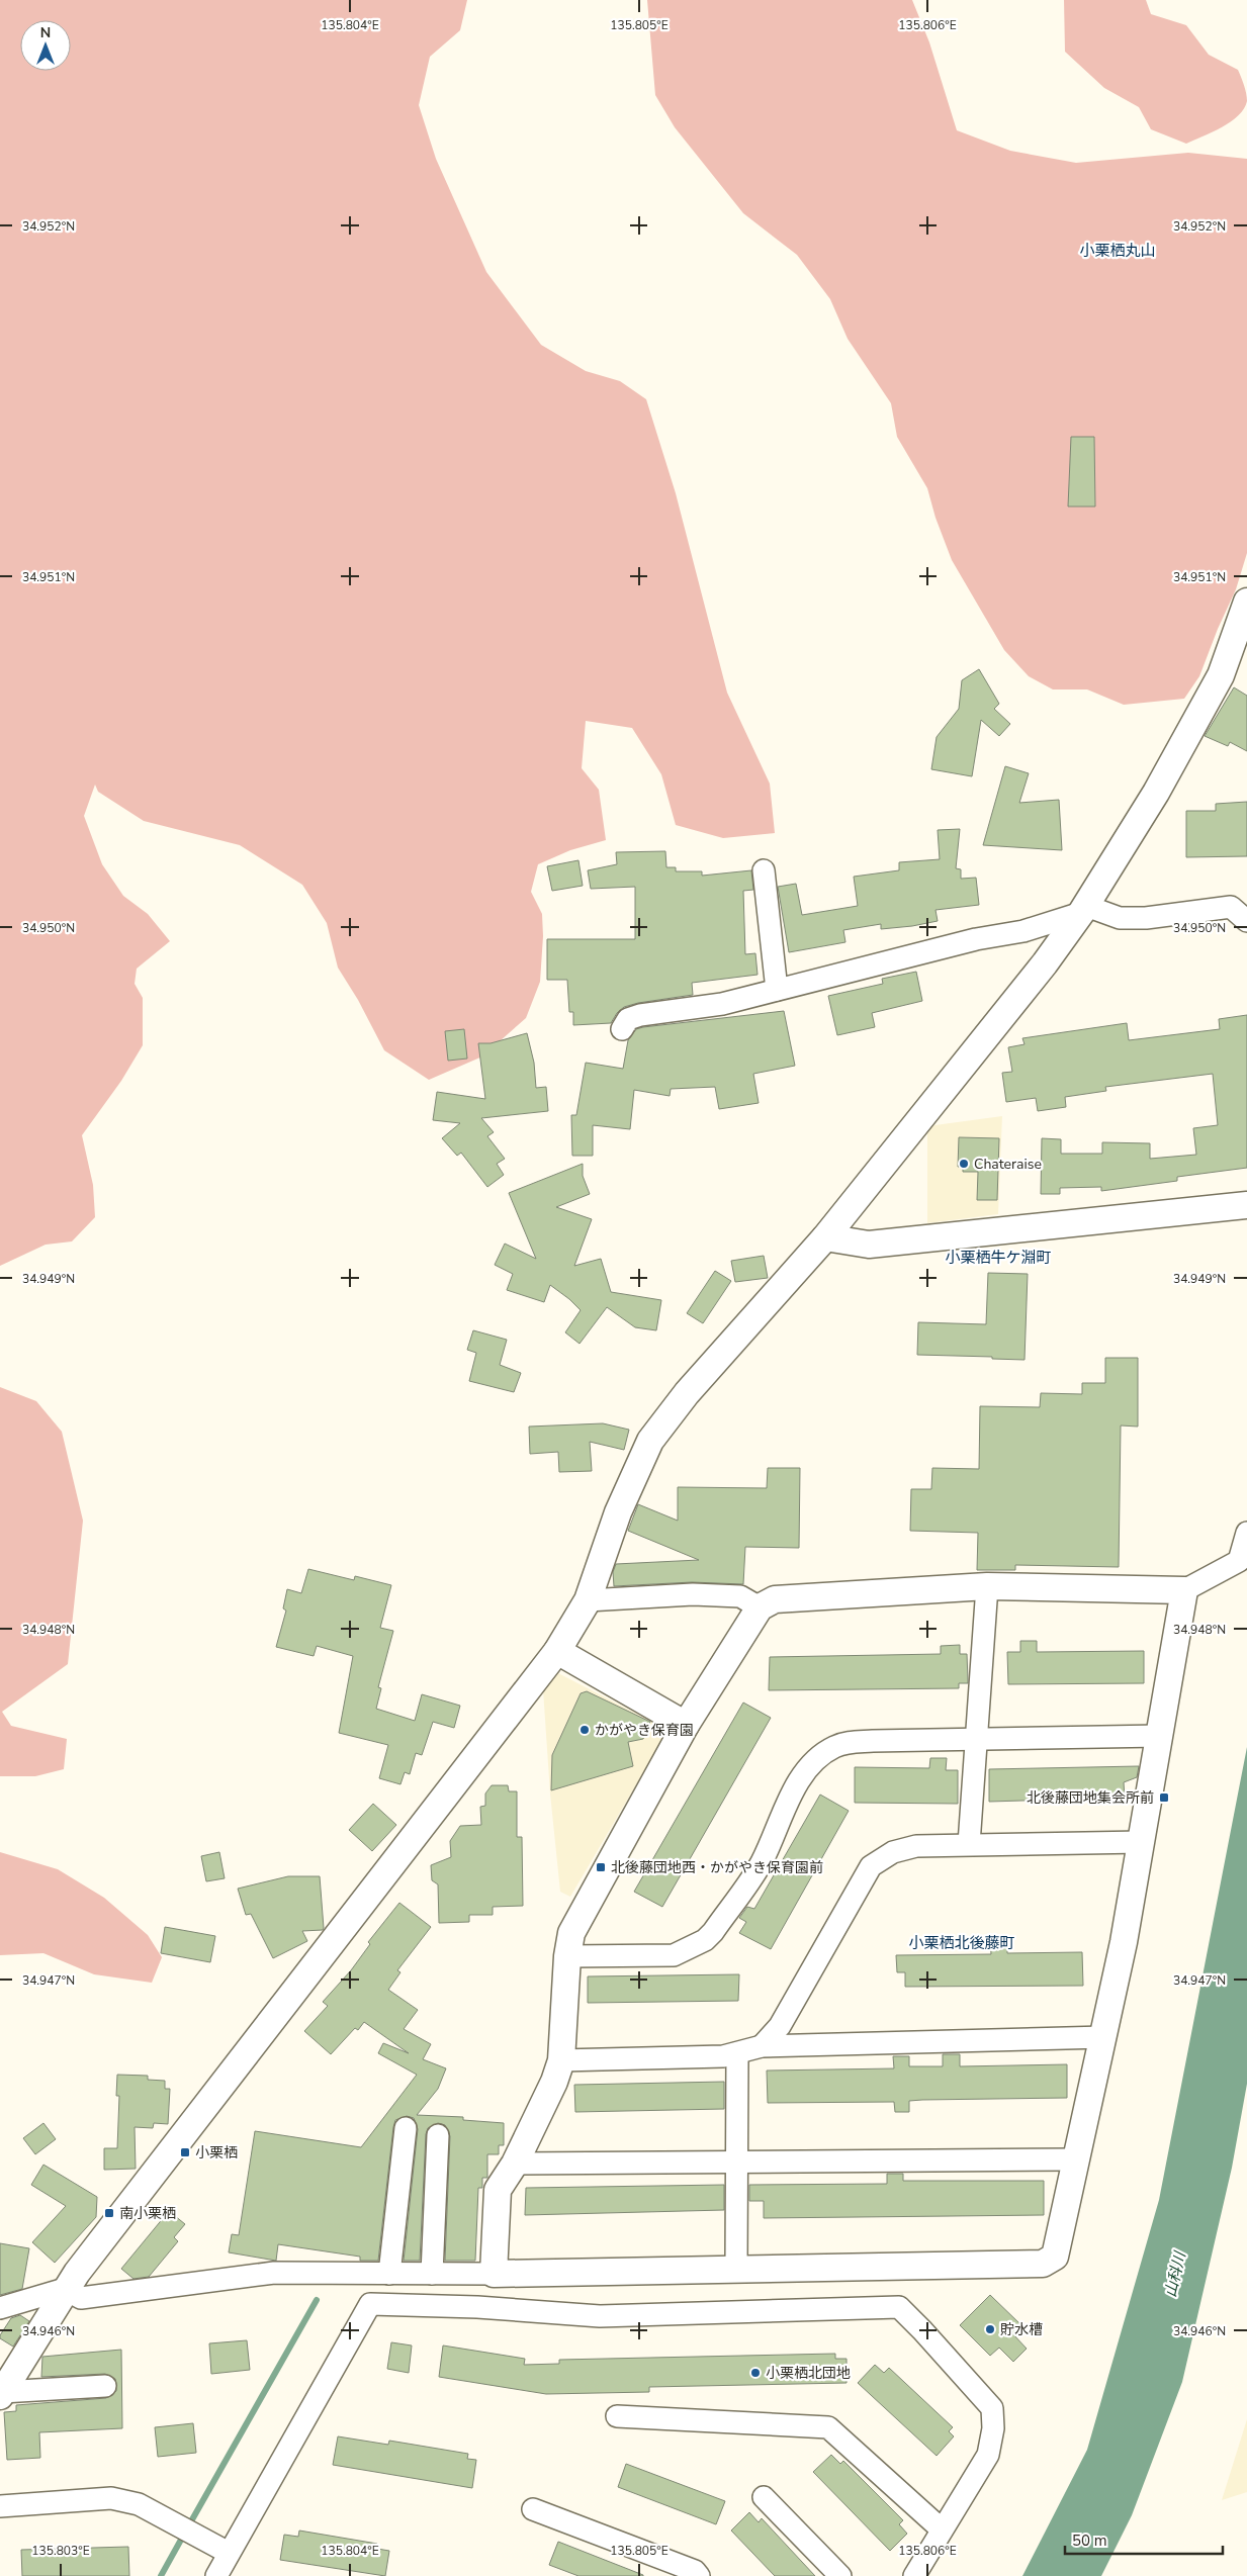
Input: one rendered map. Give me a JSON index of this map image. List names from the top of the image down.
{
  "districts": ["小栗栖丸山", "小栗栖牛ケ淵町", "小栗栖北後藤町"],
  "water": ["山科川"],
  "places": {
    "other": [
      "Chateraise",
      "かがやき保育園",
      "貯水槽",
      "小栗栖北団地"
    ],
    "transit": [
      "北後藤団地集会所前",
      "北後藤団地西・かがやき保育園前",
      "小栗栖",
      "南小栗栖"
    ]
  },
  "scale_bar": "50 m",
  "north": "top",
  "coordinates": [
    "135.804°E",
    "135.805°E",
    "135.806°E",
    "34.952°N",
    "34.951°N",
    "34.950°N",
    "34.949°N",
    "34.948°N",
    "34.947°N",
    "34.946°N",
    "135.803°E"
  ]
}
